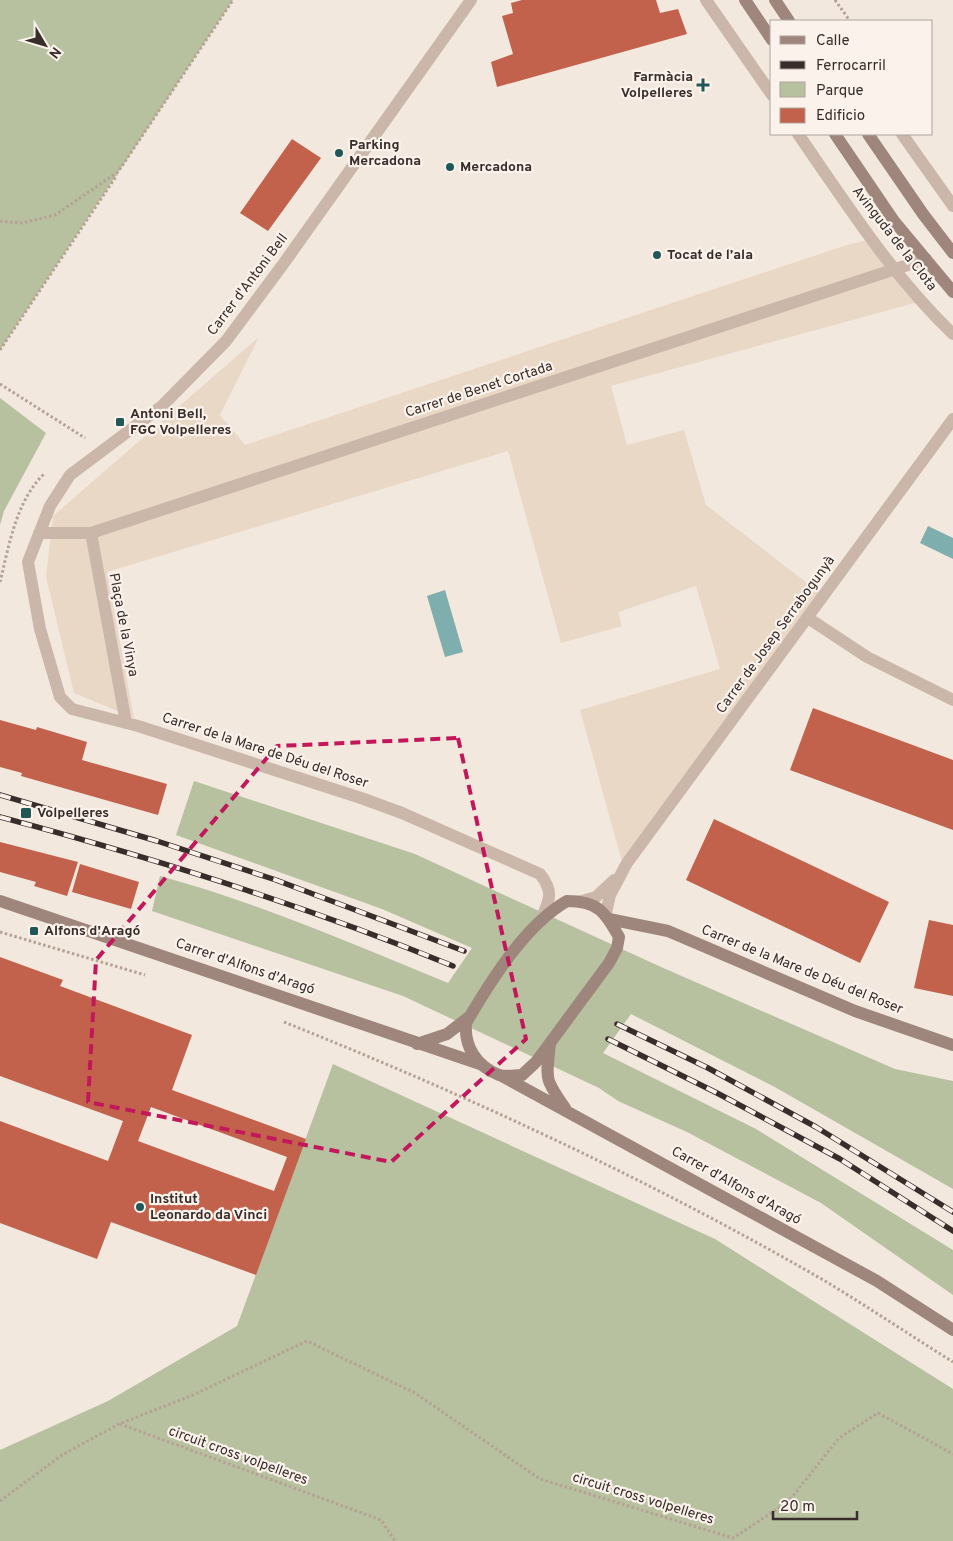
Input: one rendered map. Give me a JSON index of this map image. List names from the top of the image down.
{
  "streets": {
    "street": [
      "Avinguda de la Clota",
      "Carrer d'Antoni Bell",
      "Carrer de Benet Cortada",
      "Plaça de la Vinya",
      "Carrer de Josep Serrabogunyà",
      "Carrer de la Mare de Déu del Roser",
      "Carrer d'Alfons d'Aragó"
    ],
    "path": ["circuit cross volpelleres"]
  },
  "crossings": [
    ["Avinguda de la Clota", "Carrer de Benet Cortada"],
    ["Carrer d'Antoni Bell", "Carrer de Benet Cortada"],
    ["Carrer d'Antoni Bell", "Carrer de la Mare de Déu del Roser"],
    ["Carrer de Benet Cortada", "Plaça de la Vinya"],
    ["Plaça de la Vinya", "Carrer de la Mare de Déu del Roser"],
    ["Carrer de Josep Serrabogunyà", "Carrer de la Mare de Déu del Roser"]
  ],
  "places": {
    "health": ["Farmàcia Volpelleres"],
    "other": [
      "Parking Mercadona",
      "Mercadona",
      "Tocat de l’ala",
      "Institut Leonardo da Vinci"
    ],
    "transit": ["Antoni Bell, FGC Volpelleres", "Volpelleres", "Alfons d'Aragó"]
  },
  "legend": [
    "Calle",
    "Ferrocarril",
    "Parque",
    "Edificio"
  ],
  "scale_bar": "20 m",
  "north": "bottom right"
}
